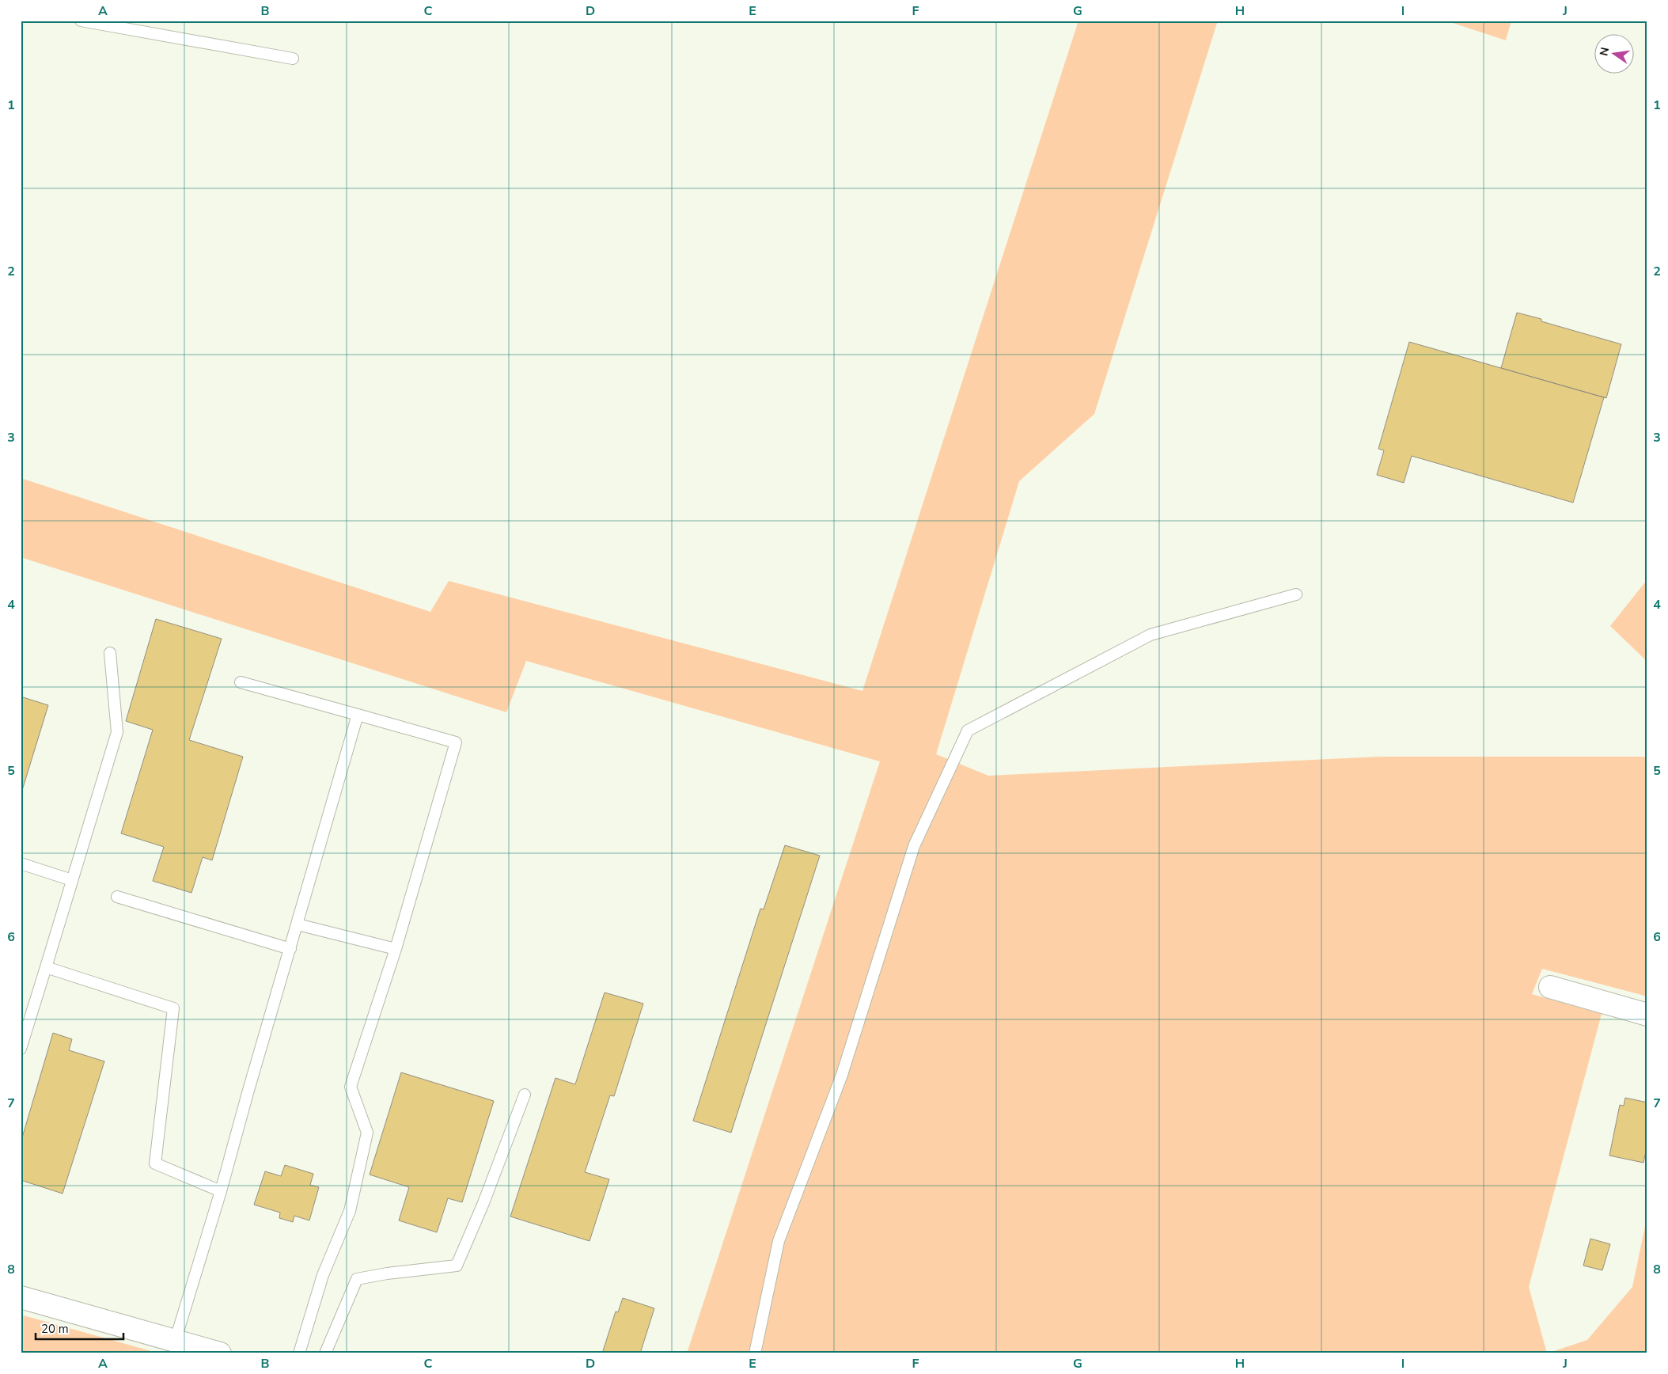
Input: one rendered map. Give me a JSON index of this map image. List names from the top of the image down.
{
  "scale_bar": "20 m",
  "north": "left",
  "grid": {
    "columns": [
      "A",
      "B",
      "C",
      "D",
      "E",
      "F",
      "G",
      "H",
      "I",
      "J"
    ],
    "rows": [
      "1",
      "2",
      "3",
      "4",
      "5",
      "6",
      "7",
      "8"
    ]
  }
}
